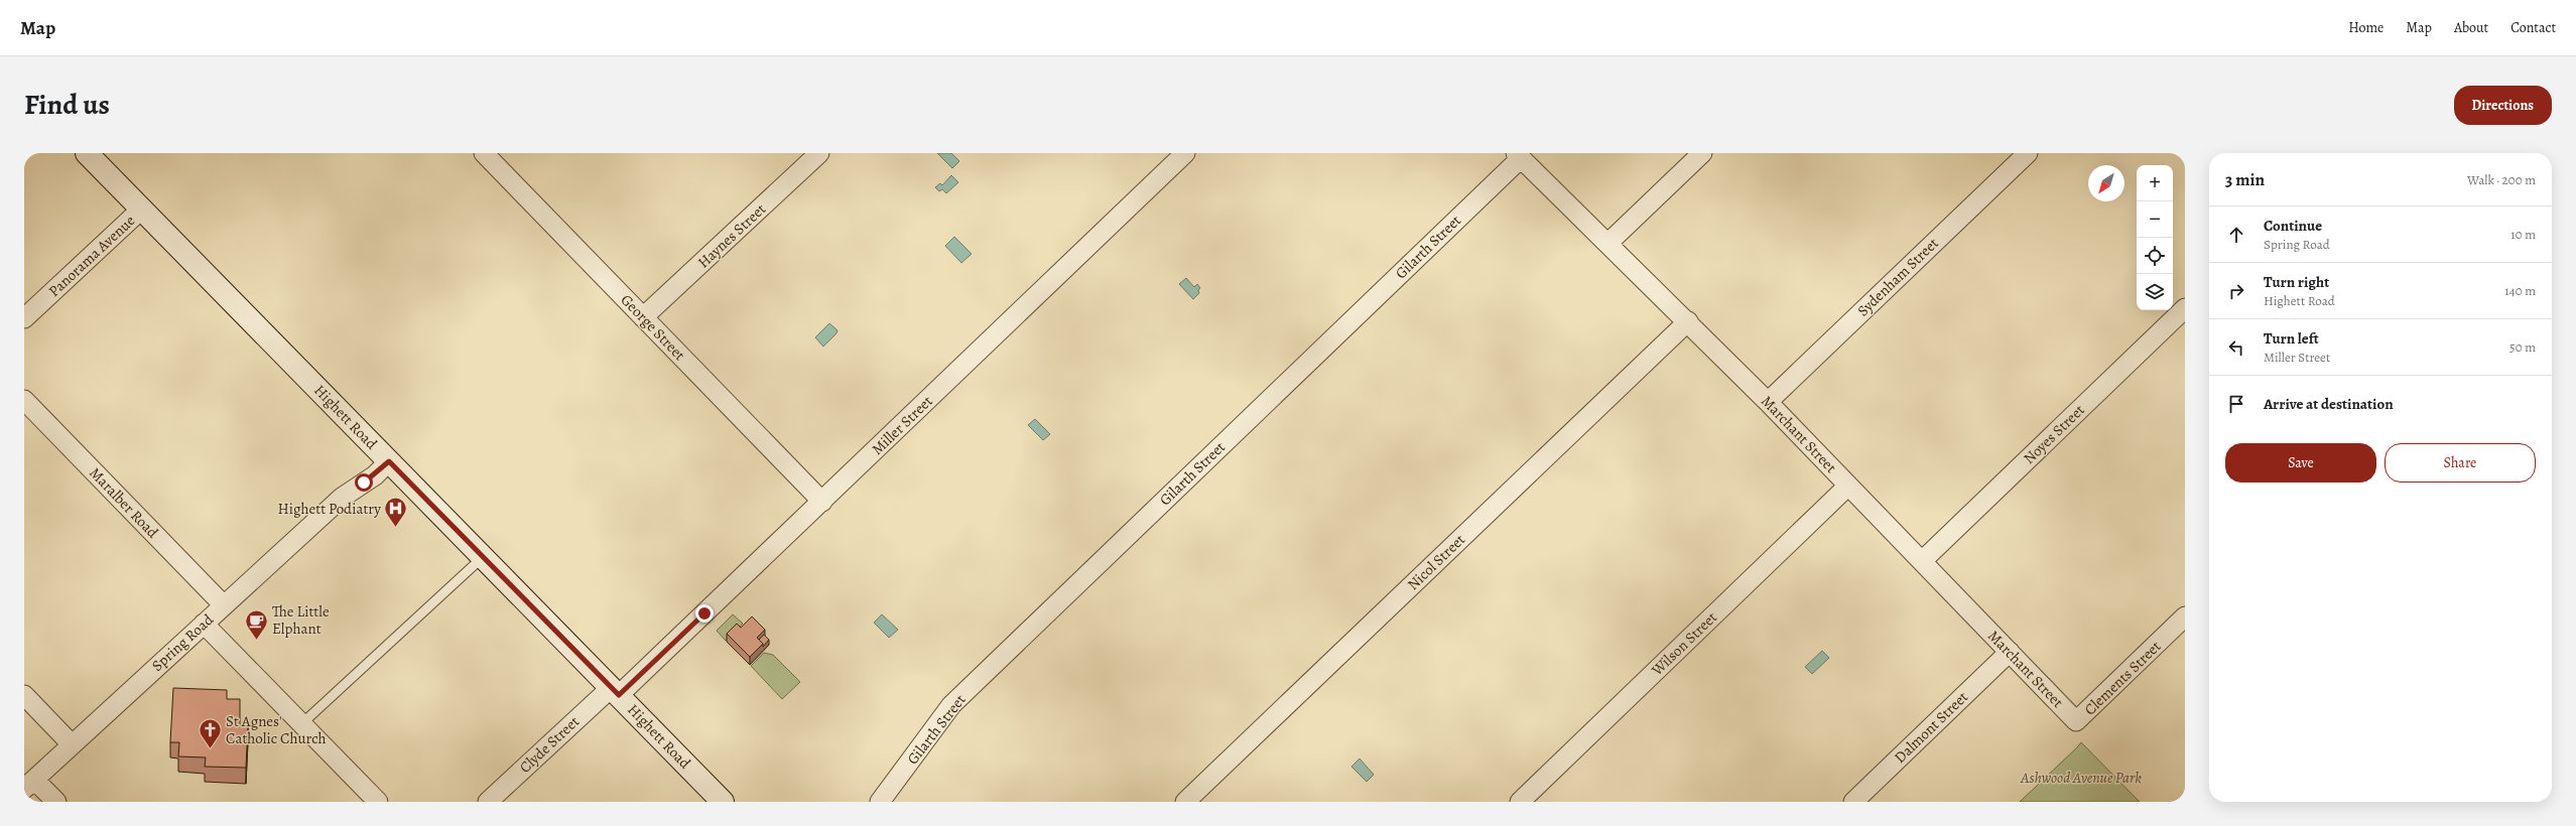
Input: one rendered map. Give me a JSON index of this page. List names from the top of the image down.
{
  "streets": {
    "street": [
      "Haynes Street",
      "Gilarth Street",
      "Panorama Avenue",
      "Sydenham Street",
      "George Street",
      "Highett Road",
      "Miller Street",
      "Marchant Street",
      "Noyes Street",
      "Maralber Road",
      "Nicol Street",
      "Spring Road",
      "Wilson Street",
      "Clements Street",
      "Dalmont Street",
      "Clyde Street"
    ]
  },
  "crossings": [
    ["Haynes Street", "George Street"],
    ["Gilarth Street", "Marchant Street"],
    ["Panorama Avenue", "Highett Road"],
    ["Sydenham Street", "Marchant Street"],
    ["George Street", "Miller Street"],
    ["Highett Road", "Miller Street"],
    ["Highett Road", "Spring Road"],
    ["Highett Road", "Clyde Street"],
    ["Miller Street", "Clyde Street"],
    ["Marchant Street", "Noyes Street"],
    ["Marchant Street", "Nicol Street"],
    ["Marchant Street", "Wilson Street"],
    ["Marchant Street", "Clements Street"],
    ["Marchant Street", "Dalmont Street"],
    ["Maralber Road", "Spring Road"]
  ],
  "parks": ["Ashwood Avenue Park"],
  "places": {
    "hospital": ["Highett Podiatry"],
    "cafe": ["The Little Elphant"],
    "church": ["St Agnes' Catholic Church"]
  },
  "north": "bottom left",
  "page": {
    "header": "Map",
    "nav": [
      "Home",
      "Map",
      "About",
      "Contact"
    ],
    "title": "Find us",
    "buttons": [
      "Directions",
      ["Save", "Share"]
    ],
    "heading": ["3 min", "Walk · 200 m"],
    "map_buttons": ["+", "−"],
    "list": [
      ["Continue", "Spring Road", "10 m"],
      ["Turn right", "Highett Road", "140 m"],
      ["Turn left", "Miller Street", "50 m"],
      "Arrive at destination"
    ]
  }
}
